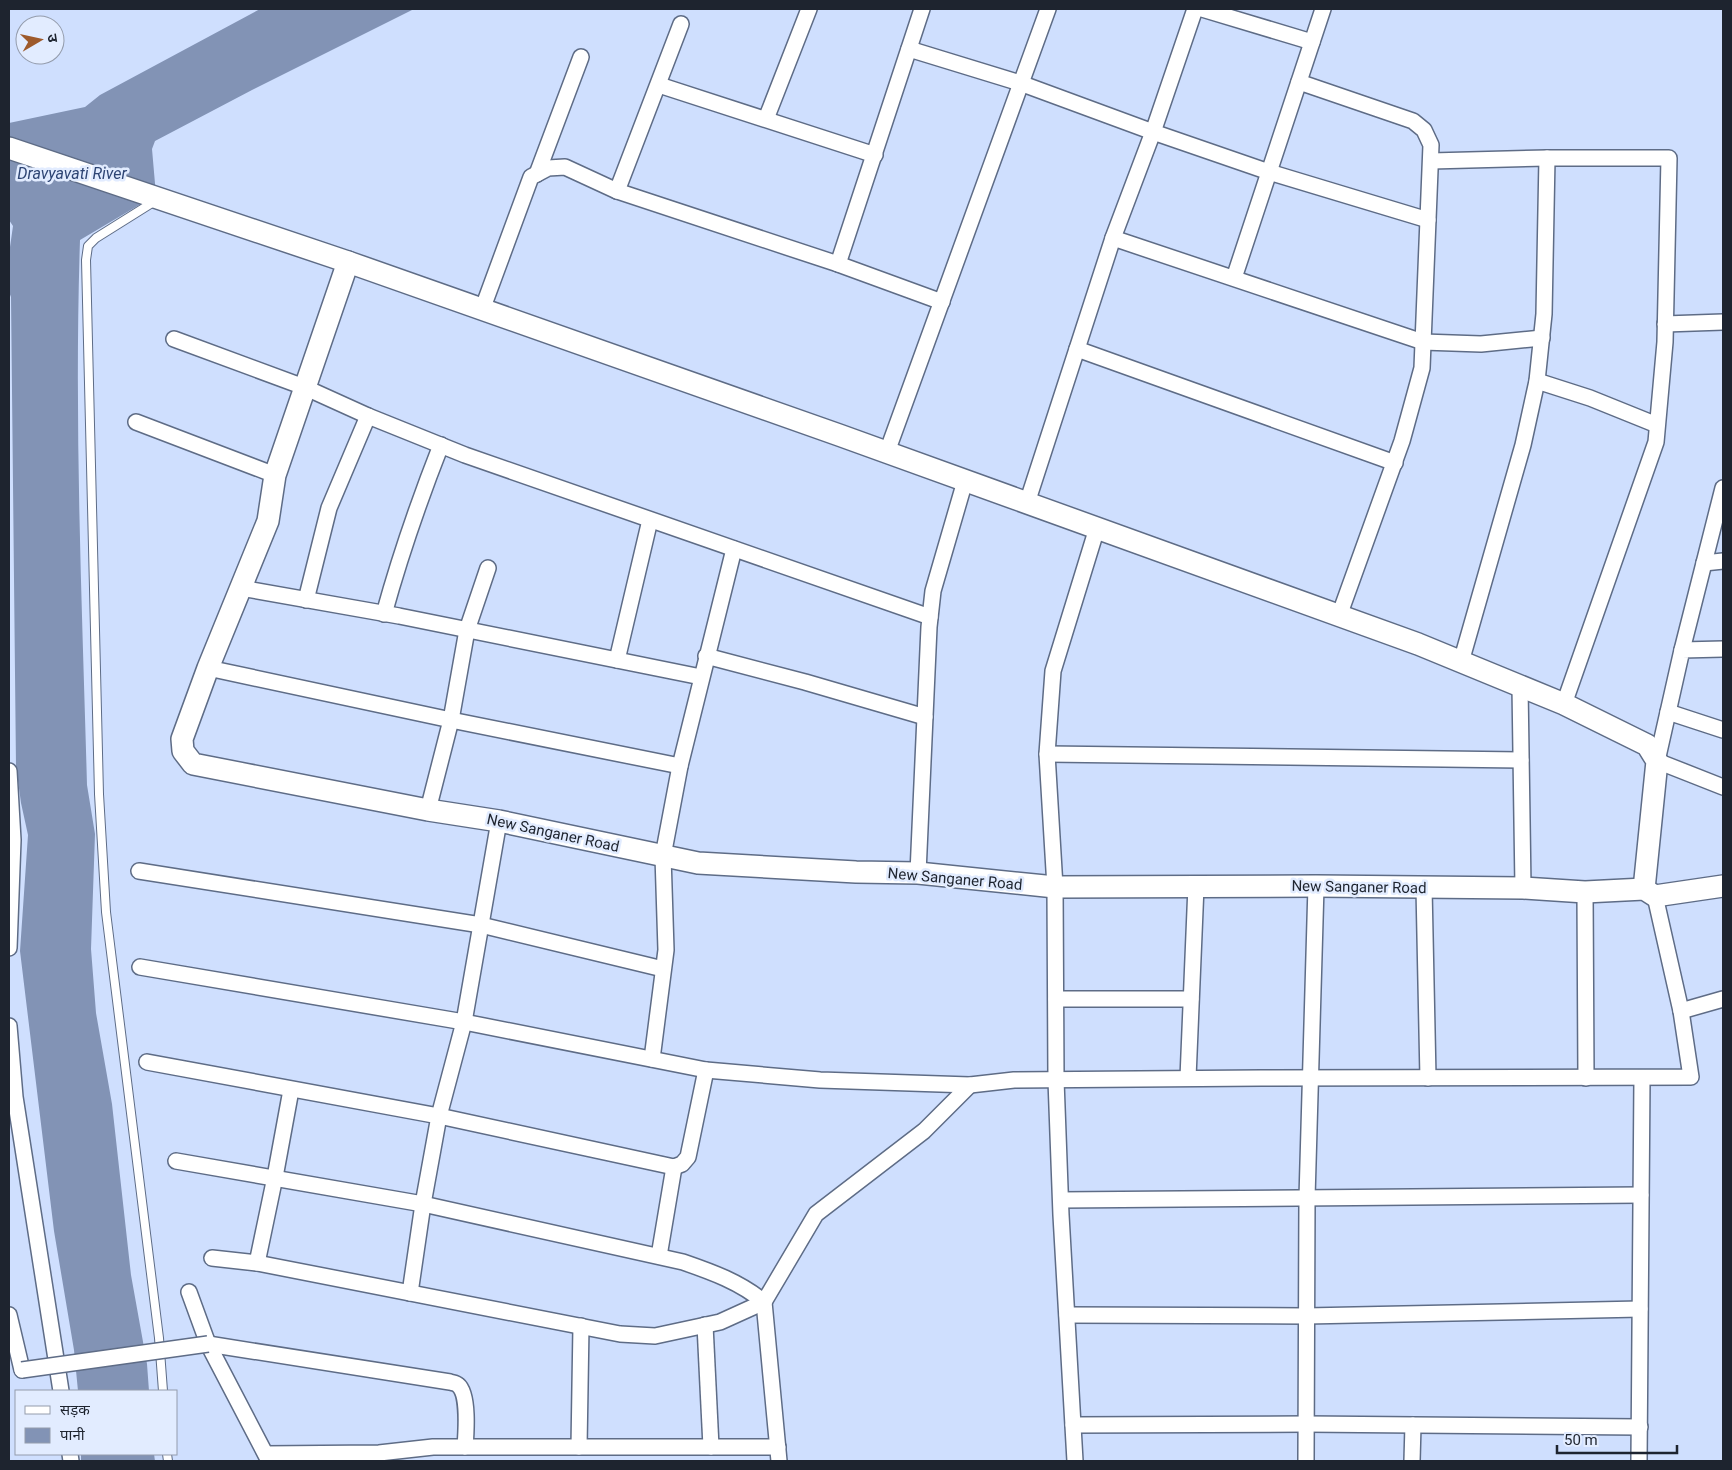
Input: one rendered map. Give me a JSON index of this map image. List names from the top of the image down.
{
  "streets": {
    "street": ["New Sanganer Road"]
  },
  "water": ["Dravyavati River"],
  "legend": ["सड़क", "पानी"],
  "scale_bar": "50 m",
  "north": "right"
}
